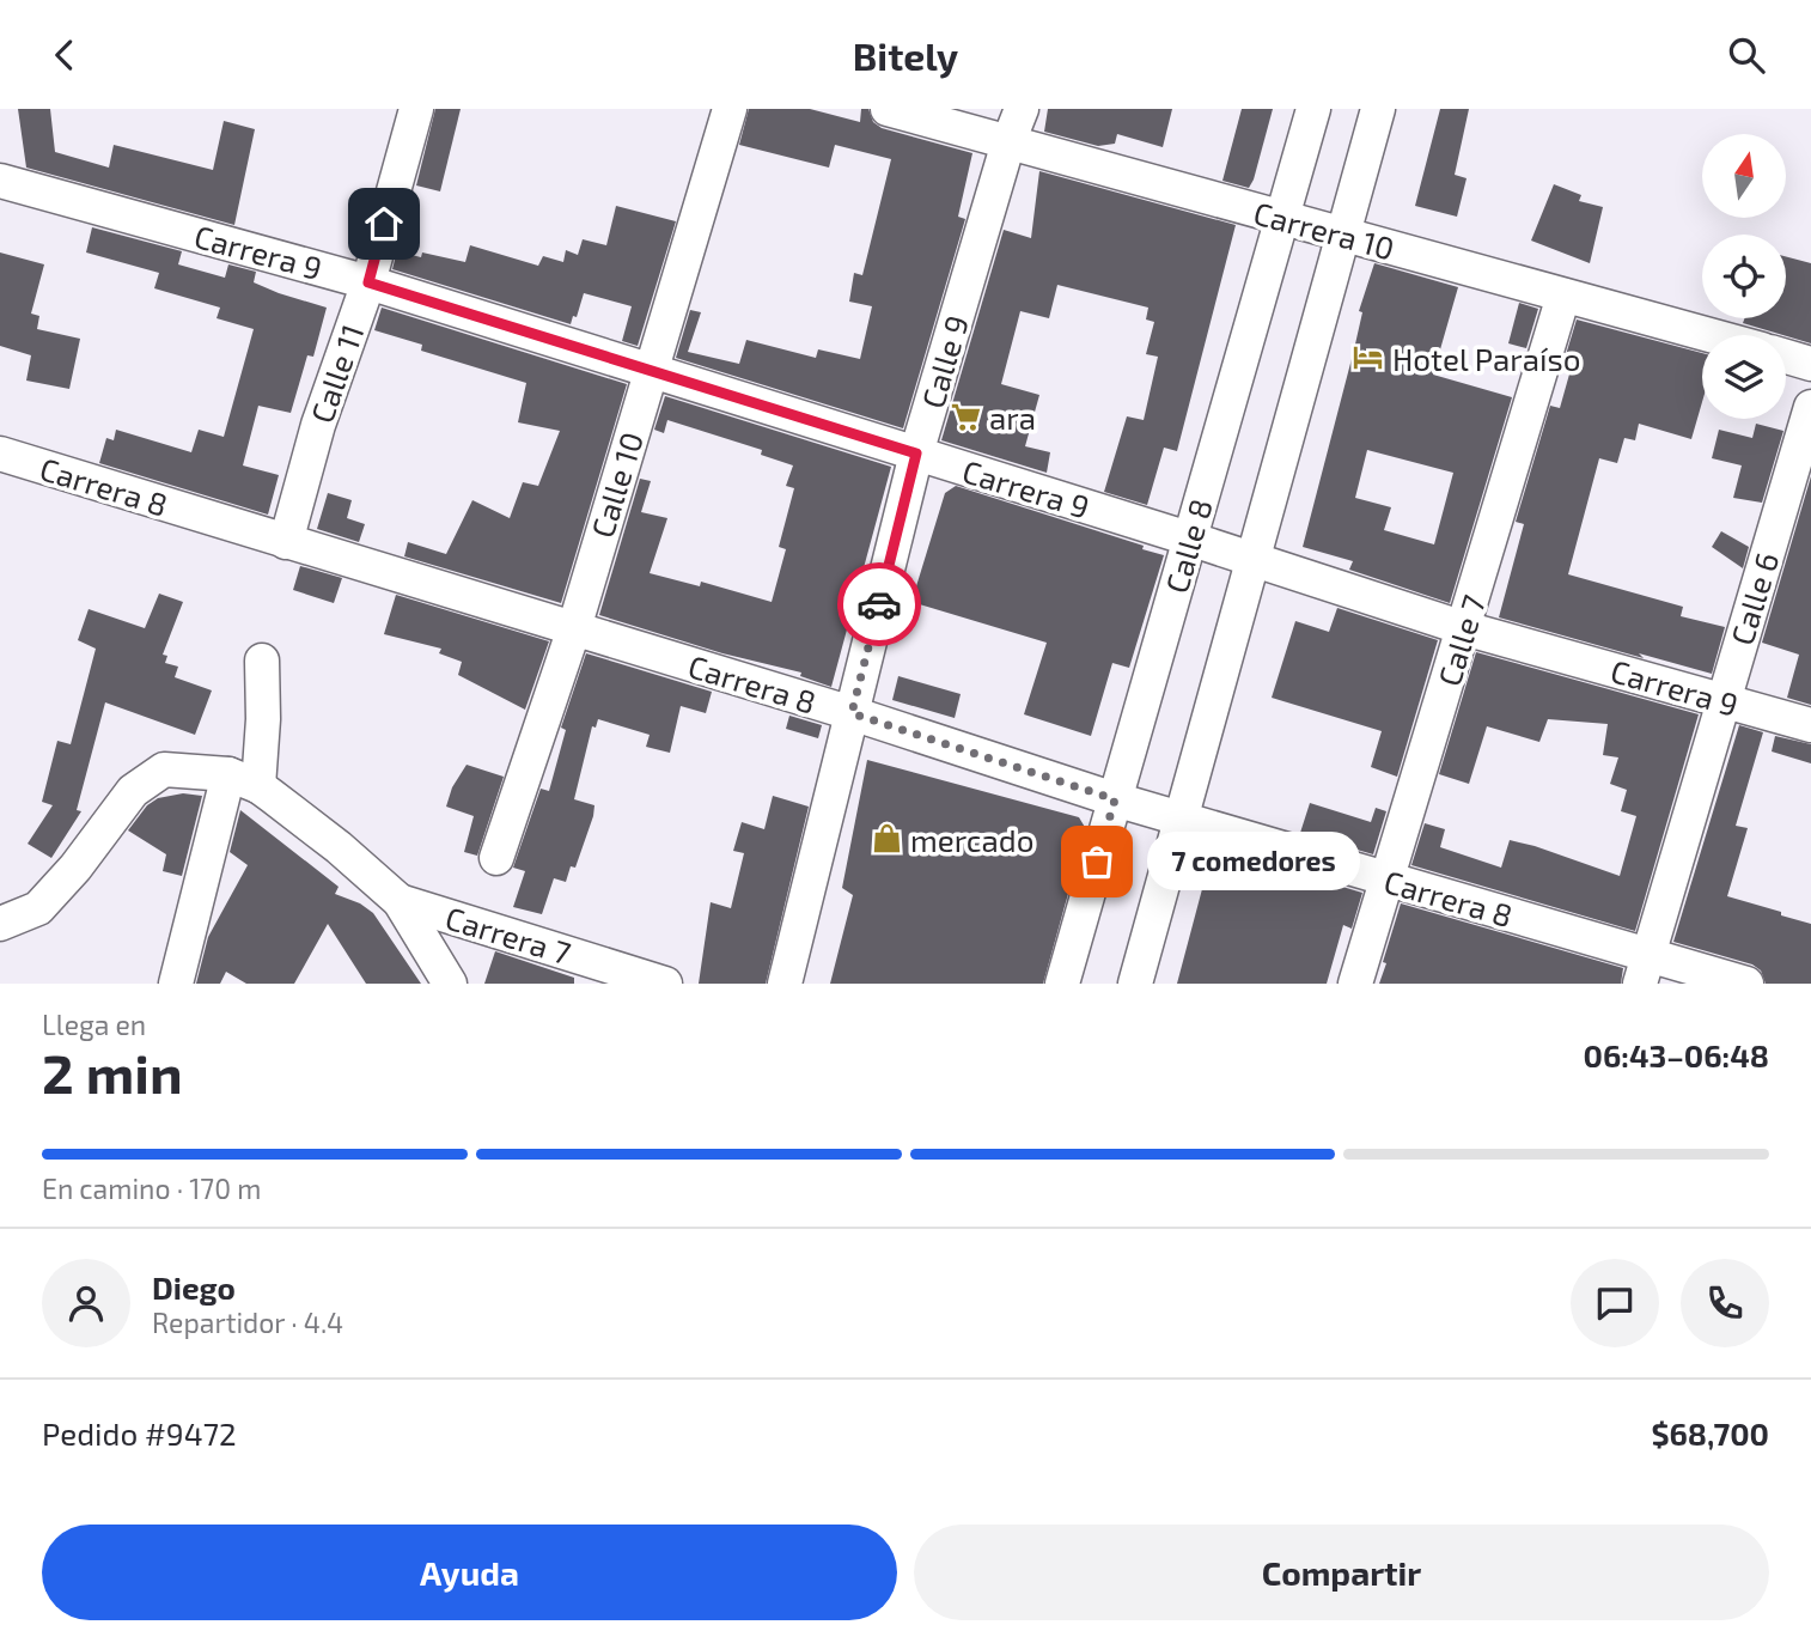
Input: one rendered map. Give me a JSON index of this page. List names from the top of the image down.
{
  "streets": {
    "street": [
      "Carrera 10",
      "Carrera 9",
      "Calle 9",
      "Calle 11",
      "Calle 10",
      "Carrera 8",
      "Calle 8",
      "Calle 6",
      "Calle 7",
      "Carrera 7"
    ]
  },
  "crossings": [
    ["Carrera 10", "Calle 9"],
    ["Carrera 10", "Calle 8"],
    ["Carrera 10", "Calle 7"],
    ["Carrera 9", "Calle 9"],
    ["Carrera 9", "Calle 11"],
    ["Carrera 9", "Calle 10"],
    ["Carrera 9", "Calle 8"],
    ["Carrera 9", "Calle 6"],
    ["Carrera 9", "Calle 7"],
    ["Calle 9", "Carrera 8"],
    ["Calle 11", "Carrera 8"],
    ["Calle 10", "Carrera 8"],
    ["Carrera 8", "Calle 8"],
    ["Carrera 8", "Calle 6"],
    ["Carrera 8", "Calle 7"]
  ],
  "places": {
    "hotel": ["Hotel Paraíso"],
    "supermarket": ["ara"],
    "shop": ["mercado"],
    "other": ["7 comedores"]
  },
  "north": "top",
  "page": {
    "header": "Bitely",
    "bubble": "7 comedores",
    "heading": ["2 min", "Llega en", "06:43–06:48"],
    "panel": [
      "Diego",
      "Repartidor · 4.4",
      "Pedido #9472",
      "$68,700"
    ],
    "bar": "En camino · 170 m",
    "buttons": ["Ayuda", "Compartir"]
  }
}
